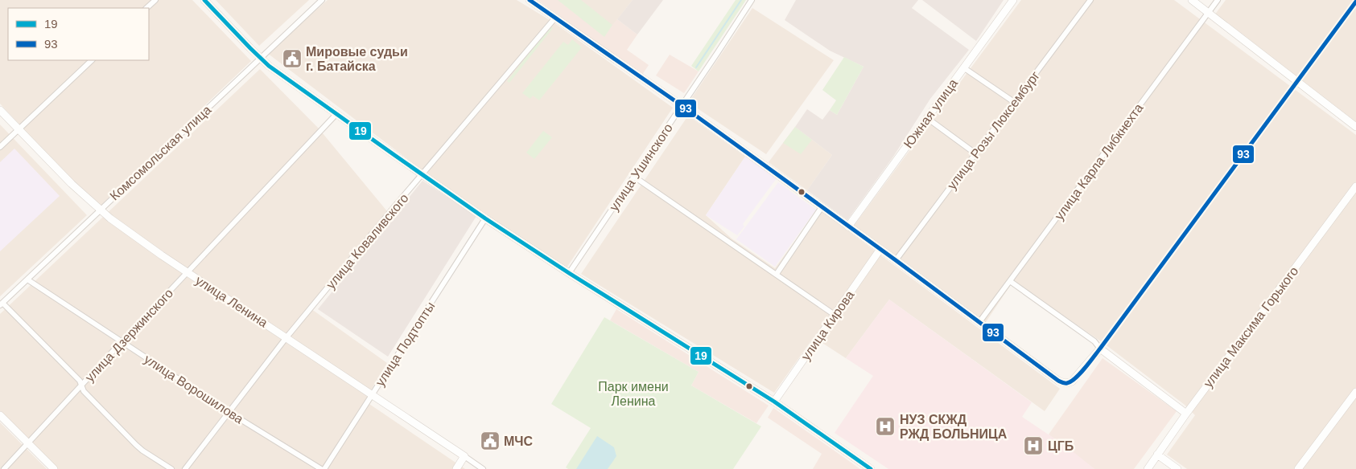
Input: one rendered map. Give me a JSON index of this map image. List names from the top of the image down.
{
  "streets": {
    "street": [
      "Южная улица",
      "улица Розы Люксембург",
      "Комсомольская улица",
      "улица Карла Либкнехта",
      "улица Ушинского",
      "улица Коваливского",
      "улица Ленина",
      "улица Кирова",
      "улица Максима Горького",
      "улица Дзержинского",
      "улица Подтопты",
      "улица Ворошилова"
    ]
  },
  "crossings": [
    ["Комсомольская улица", "улица Ленина"],
    ["Комсомольская улица", "улица Ворошилова"],
    ["улица Коваливского", "улица Ленина"],
    ["улица Коваливского", "улица Ворошилова"],
    ["улица Ленина", "улица Дзержинского"],
    ["улица Ленина", "улица Подтопты"],
    ["улица Дзержинского", "улица Ворошилова"]
  ],
  "parks": ["Парк имени Ленина"],
  "places": {
    "public building": ["Мировые судьи г. Батайска", "МЧС"],
    "hospital": ["НУЗ СКЖД РЖД БОЛЬНИЦА", "ЦГБ"]
  },
  "lines": ["transit line 19", "transit line 93"],
  "legend": ["19", "93"]
}
